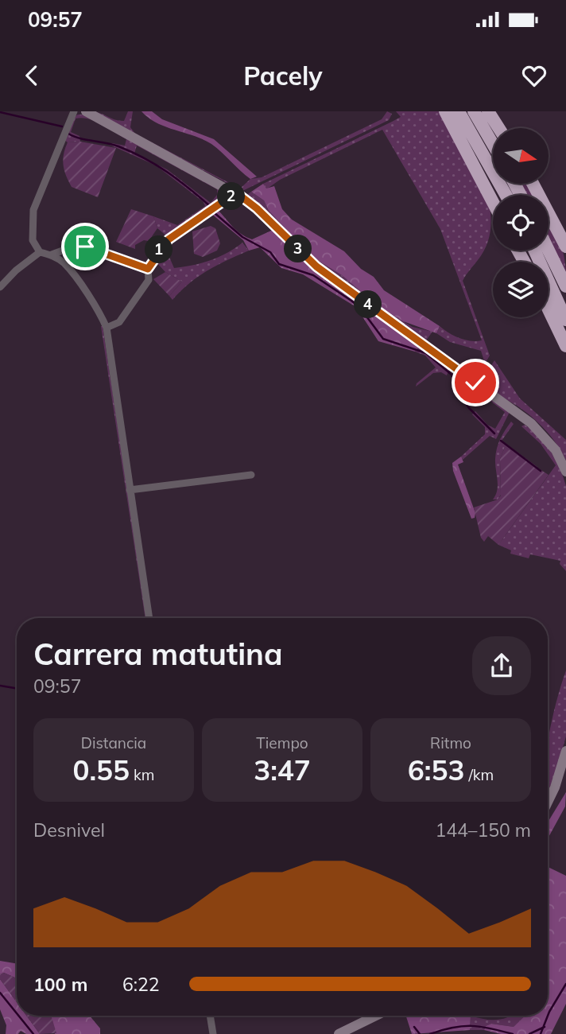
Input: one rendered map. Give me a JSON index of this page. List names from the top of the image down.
{
  "north": "right",
  "page": {
    "status": "09:57",
    "header": "Pacely",
    "pins": [
      "2",
      "3",
      "1",
      "4"
    ],
    "heading": ["Carrera matutina", "09:57"],
    "stats": [
      ["Distancia", "0.55 km"],
      ["Tiempo", "3:47"],
      ["Ritmo", "6:53 /km"]
    ],
    "chart": ["Desnivel", "144–150 m"],
    "list": [
      {
        "name": "100 m",
        "note": "6:22"
      }
    ]
  }
}
